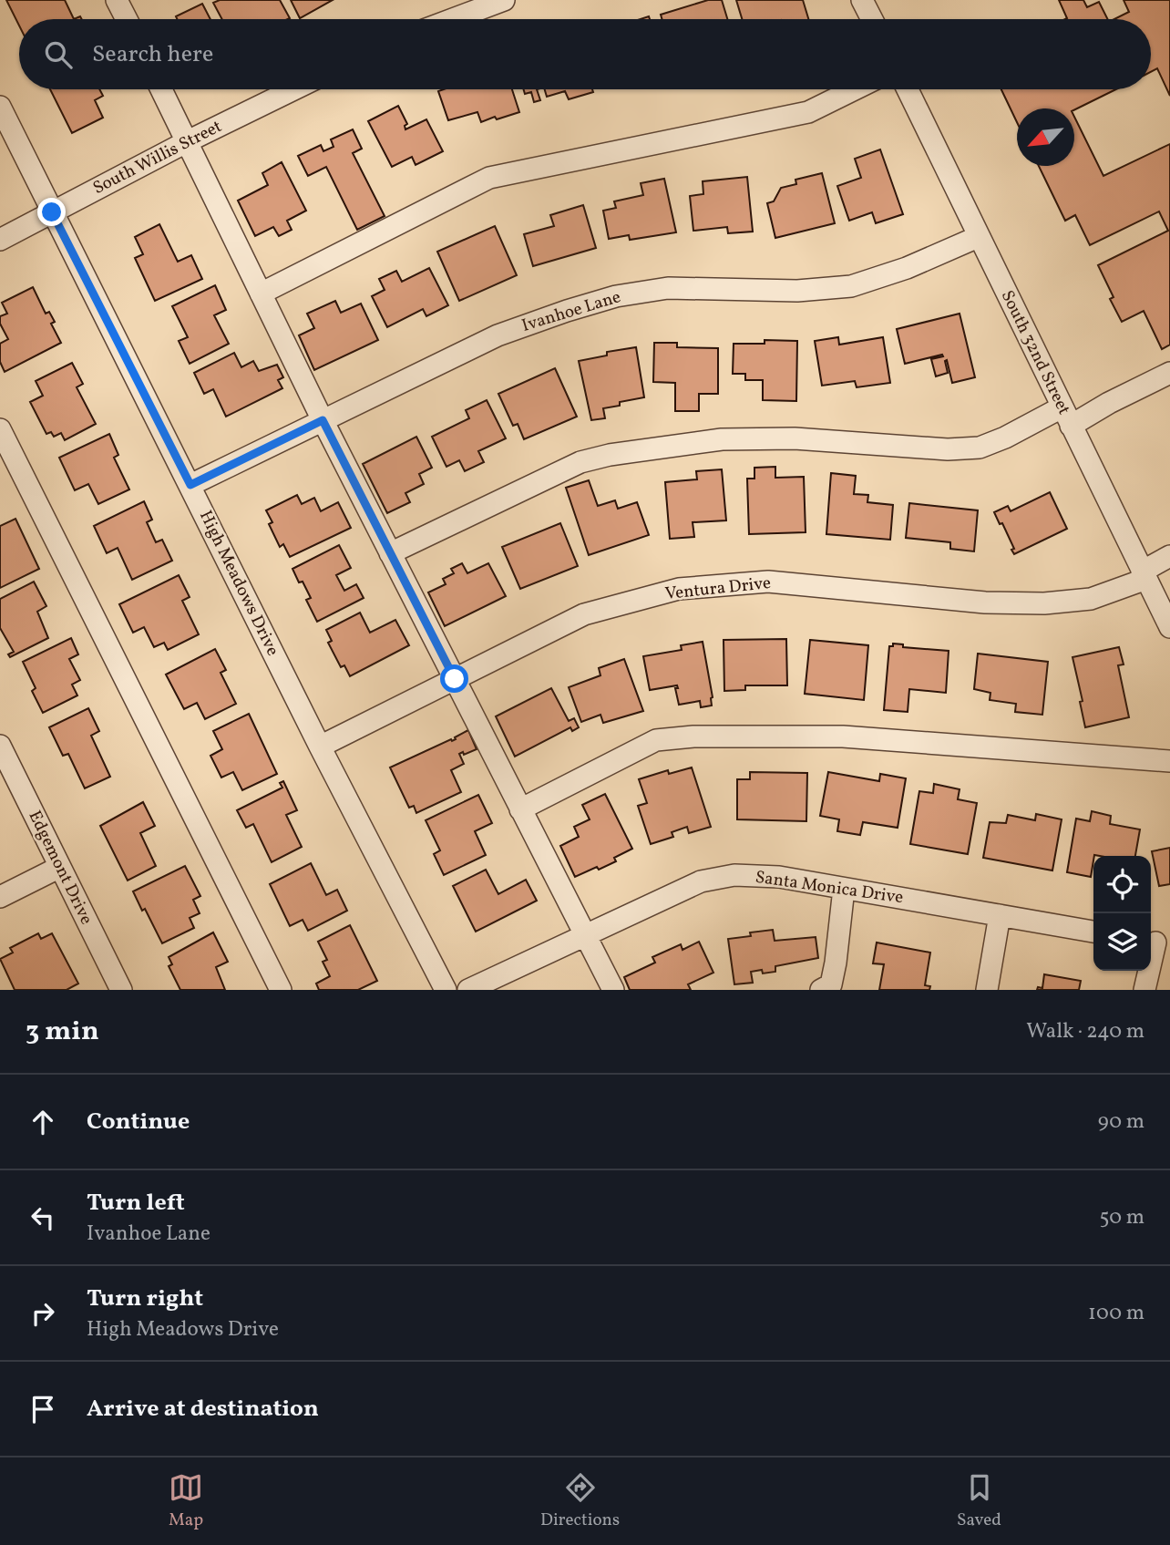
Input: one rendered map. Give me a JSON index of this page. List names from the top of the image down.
{
  "streets": {
    "street": [
      "South Willis Street",
      "Ivanhoe Lane",
      "South 32nd Street",
      "High Meadows Drive",
      "Ventura Drive",
      "Edgemont Drive",
      "Santa Monica Drive"
    ]
  },
  "crossings": [
    ["South Willis Street", "High Meadows Drive"],
    ["Ivanhoe Lane", "South 32nd Street"],
    ["Ivanhoe Lane", "High Meadows Drive"],
    ["South 32nd Street", "Ventura Drive"],
    ["High Meadows Drive", "Ventura Drive"]
  ],
  "north": "bottom left",
  "page": {
    "search": "Search here",
    "heading": ["3 min", "Walk · 240 m"],
    "list": [
      ["Continue", "90 m"],
      ["Turn left", "Ivanhoe Lane", "50 m"],
      ["Turn right", "High Meadows Drive", "100 m"],
      "Arrive at destination"
    ],
    "nav": ["Map", "Directions", "Saved"]
  }
}
